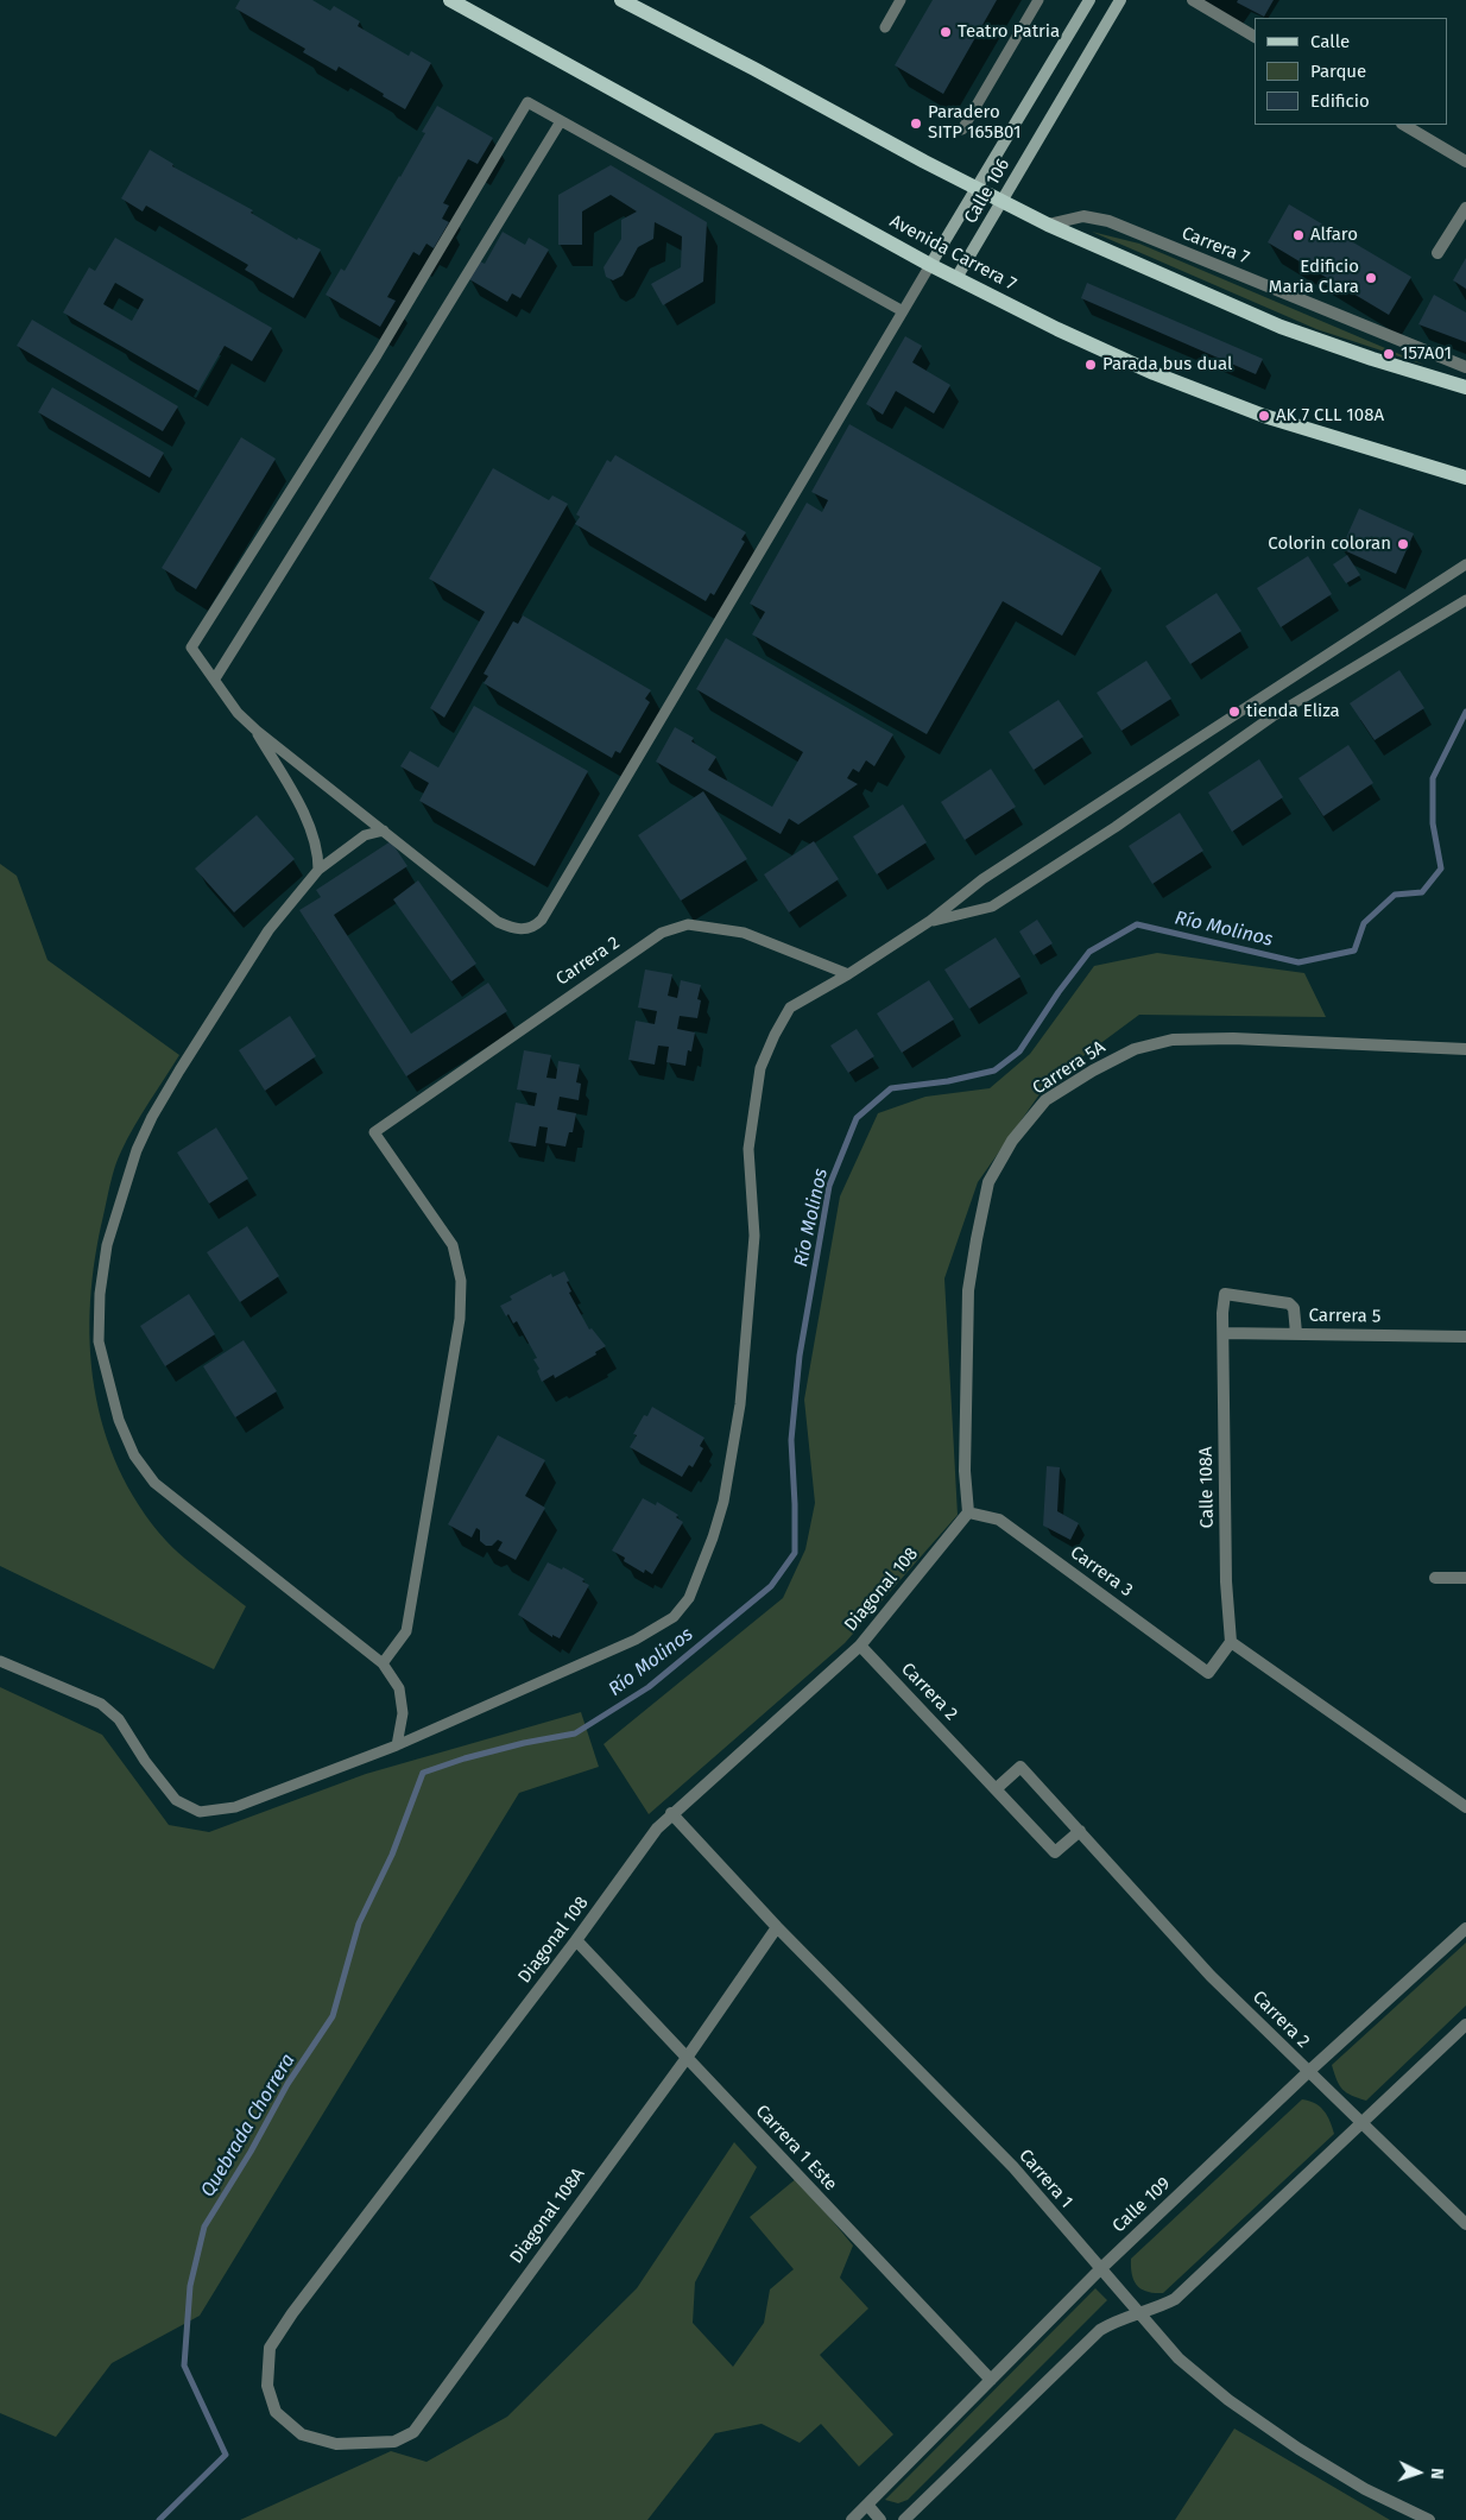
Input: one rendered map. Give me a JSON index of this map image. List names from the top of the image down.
{
  "streets": {
    "main road": ["Calle 106", "Avenida Carrera 7"],
    "street": [
      "Carrera 7",
      "Carrera 2",
      "Carrera 5A",
      "Carrera 5",
      "Calle 108A",
      "Carrera 3",
      "Diagonal 108",
      "Carrera 1 Este",
      "Carrera 1",
      "Calle 109",
      "Diagonal 108A"
    ]
  },
  "crossings": [
    ["Calle 106", "Avenida Carrera 7"],
    ["Carrera 2", "Diagonal 108"],
    ["Carrera 2", "Calle 109"],
    ["Carrera 5A", "Carrera 3"],
    ["Carrera 5A", "Diagonal 108"],
    ["Carrera 5", "Calle 108A"],
    ["Calle 108A", "Carrera 3"],
    ["Carrera 3", "Diagonal 108"],
    ["Diagonal 108", "Carrera 1 Este"],
    ["Diagonal 108", "Carrera 1"],
    ["Diagonal 108", "Diagonal 108A"],
    ["Carrera 1 Este", "Calle 109"],
    ["Carrera 1 Este", "Diagonal 108A"],
    ["Carrera 1", "Calle 109"],
    ["Carrera 1", "Diagonal 108A"]
  ],
  "water": ["Río Molinos", "Quebrada Chorrera"],
  "places": [
    "Teatro Patria",
    "Paradero SITP 165B01",
    "Alfaro",
    "Edificio Maria Clara",
    "157A01",
    "Parada bus dual",
    "AK 7 CLL 108A",
    "Colorin coloran",
    "tienda Eliza"
  ],
  "legend": ["Calle", "Parque", "Edificio"],
  "north": "right"
}
